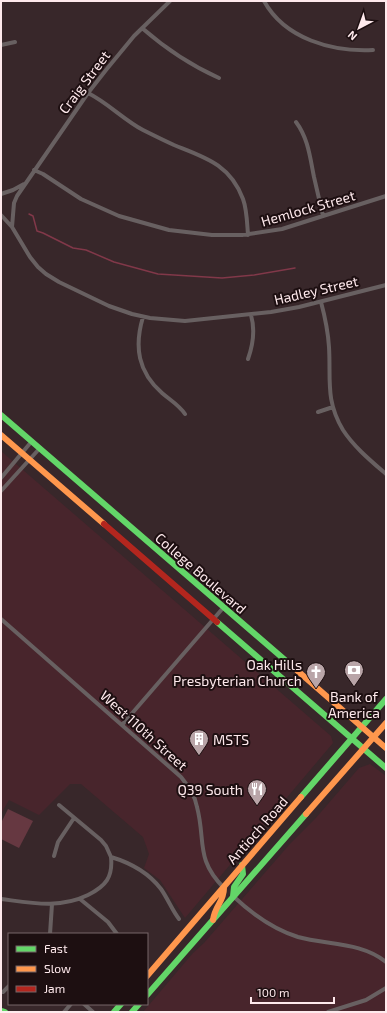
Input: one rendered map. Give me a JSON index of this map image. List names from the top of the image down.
{
  "streets": {
    "main road": ["College Boulevard", "Antioch Road"],
    "street": [
      "Craig Street",
      "Hemlock Street",
      "Hadley Street",
      "West 110th Street"
    ]
  },
  "crossings": [
    ["Craig Street", "Hemlock Street"],
    ["Craig Street", "Hadley Street"],
    ["College Boulevard", "Antioch Road"],
    ["West 110th Street", "Antioch Road"]
  ],
  "places": {
    "bank": ["Bank of America"],
    "church": ["Oak Hills Presbyterian Church"],
    "building": ["MSTS"],
    "restaurant": ["Q39 South"]
  },
  "legend": ["Fast", "Slow", "Jam"],
  "scale_bar": "100 m",
  "north": "bottom left"
}
